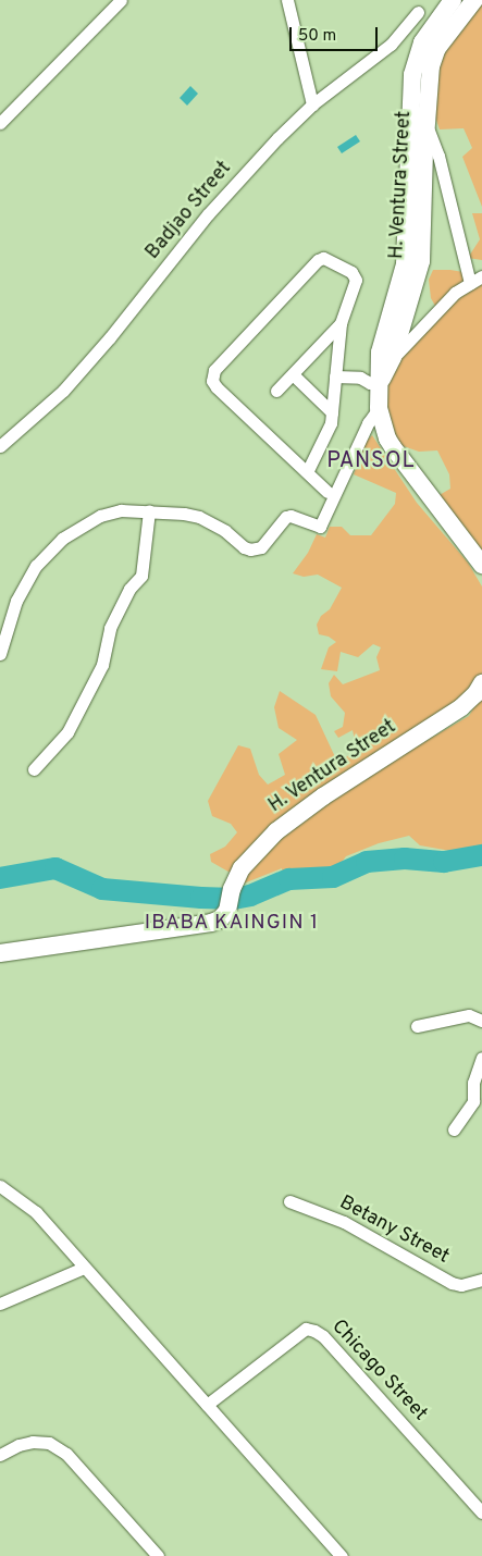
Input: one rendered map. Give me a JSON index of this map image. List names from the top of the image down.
{
  "streets": {
    "street": [
      "H. Ventura Street",
      "Badjao Street",
      "Betany Street",
      "Chicago Street"
    ]
  },
  "districts": ["PANSOL", "IBABA KAINGIN 1"],
  "scale_bar": "50 m"
}
